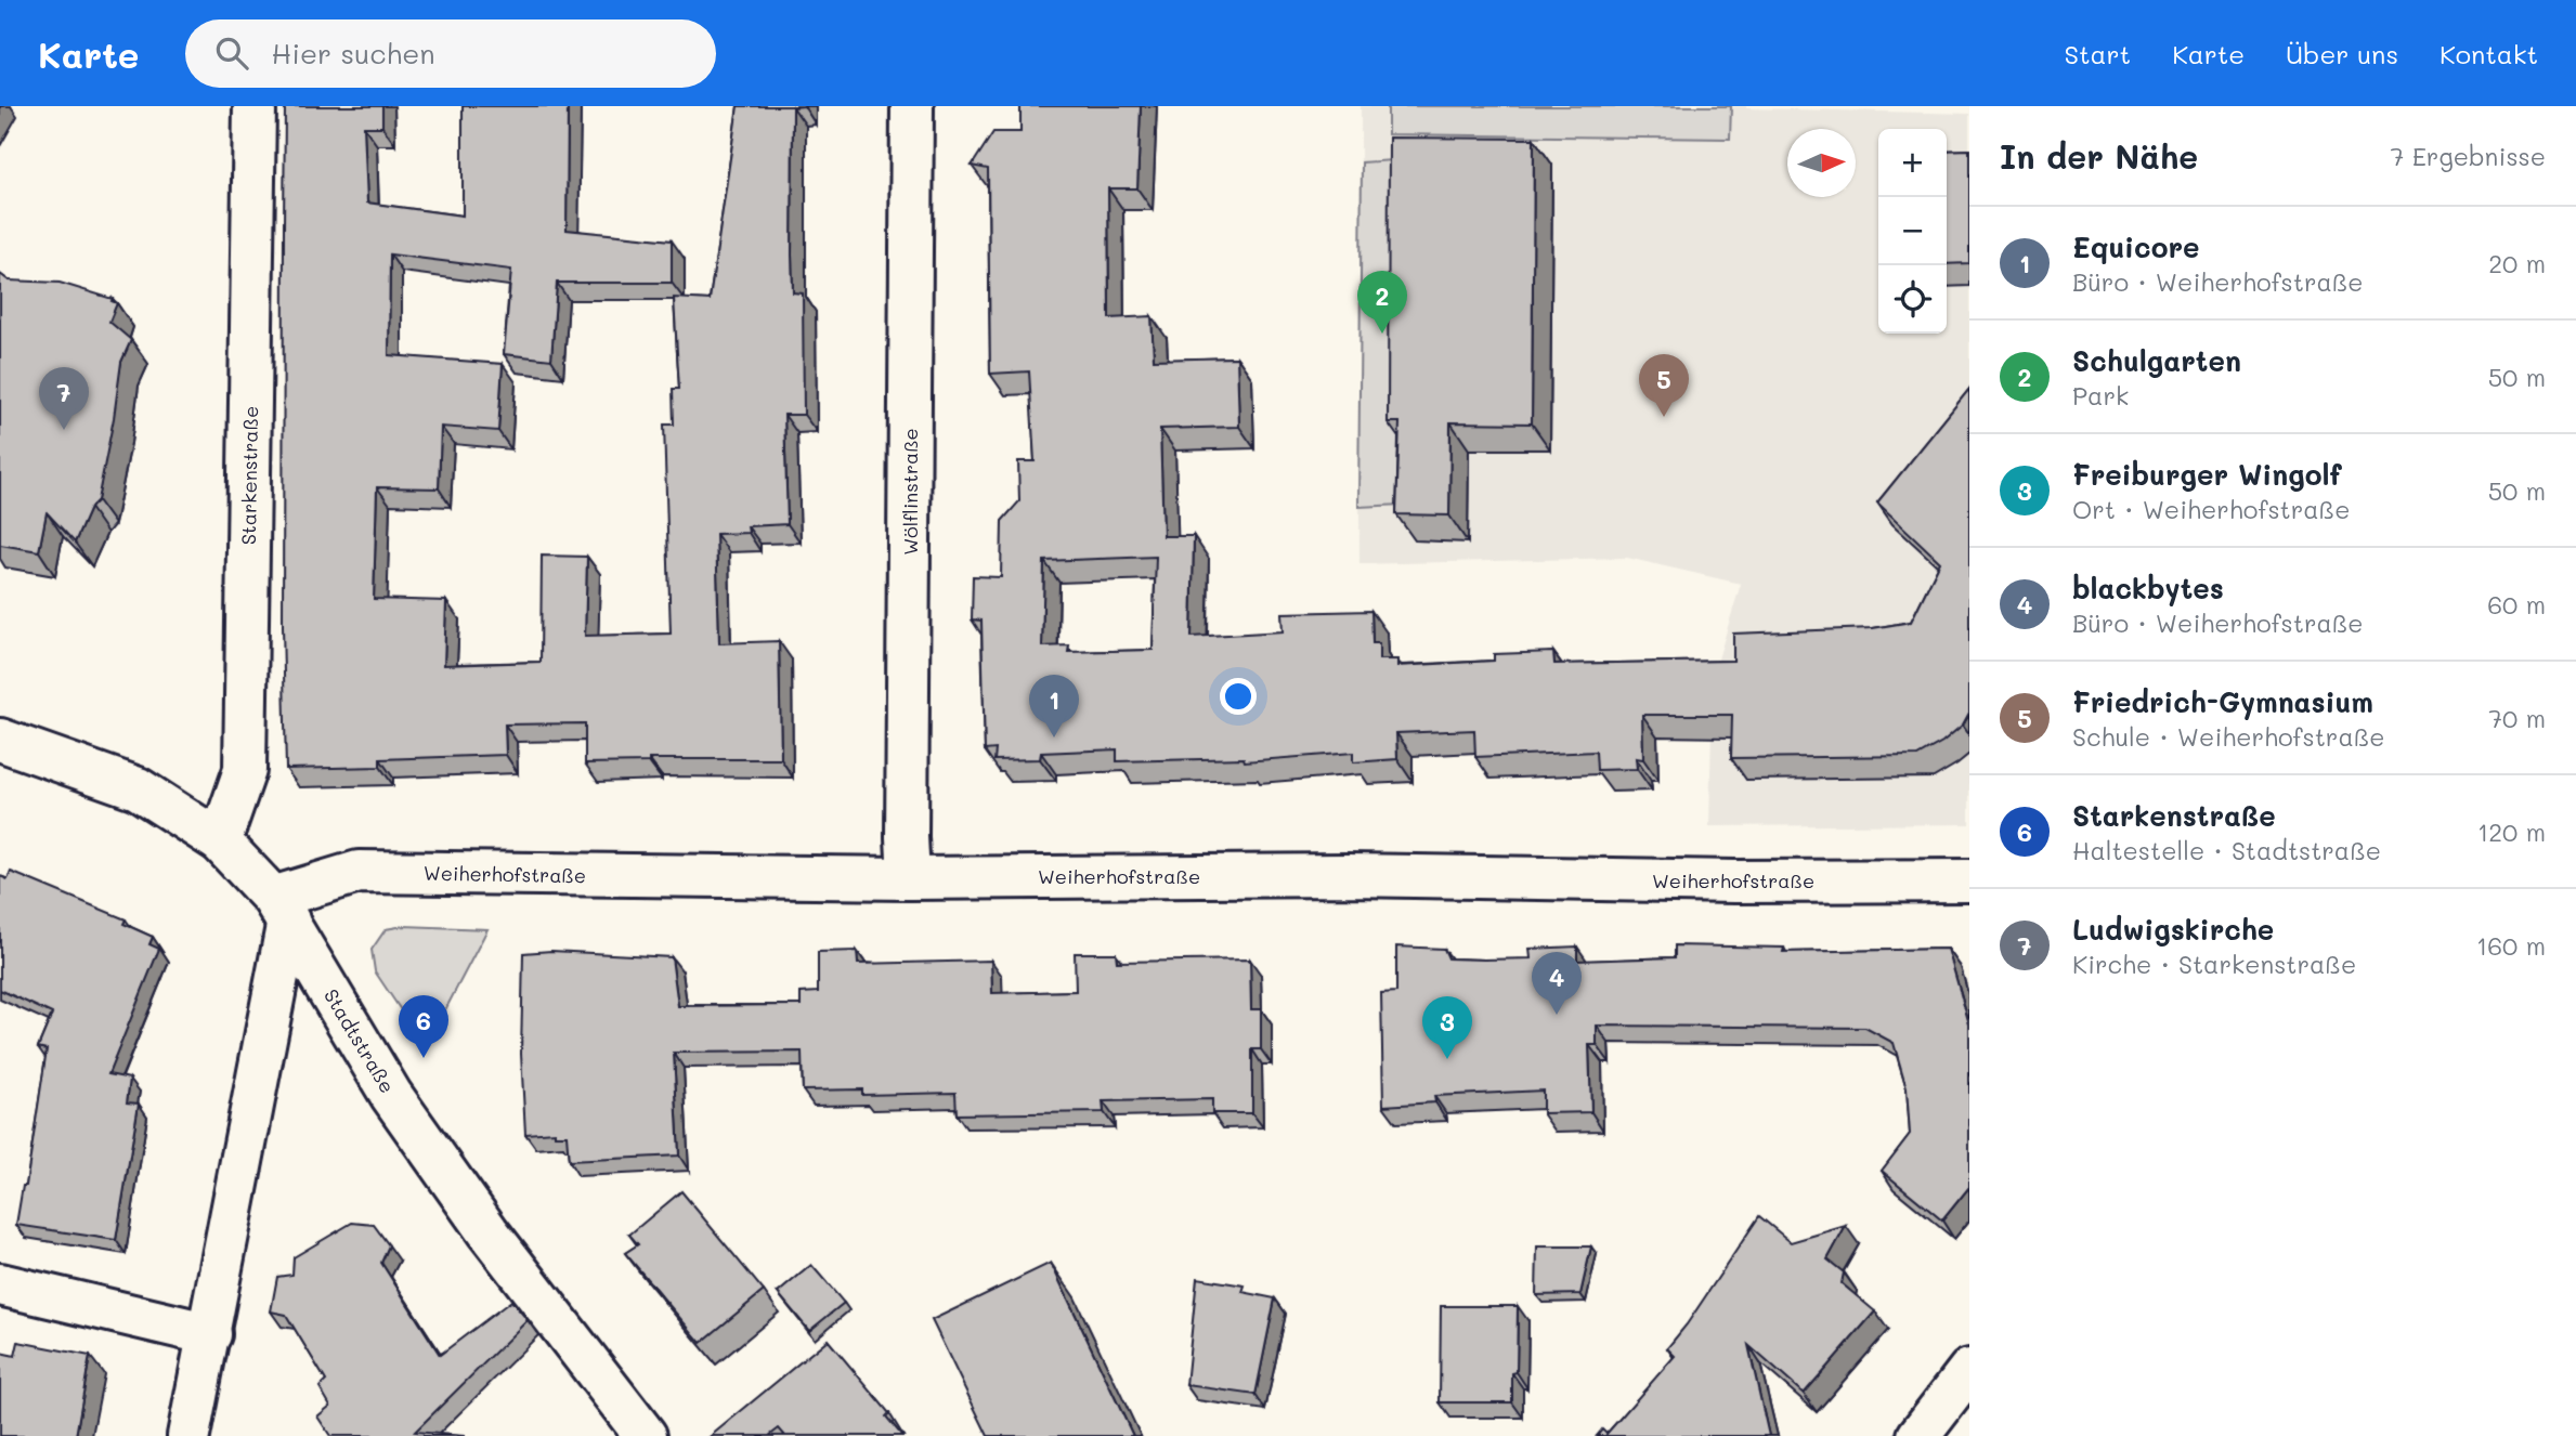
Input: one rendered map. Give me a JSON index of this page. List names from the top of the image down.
{
  "streets": {
    "street": [
      "Starkenstraße",
      "Wölflinstraße",
      "Weiherhofstraße",
      "Stadtstraße"
    ]
  },
  "crossings": [
    ["Starkenstraße", "Stadtstraße"],
    ["Wölflinstraße", "Weiherhofstraße"],
    ["Weiherhofstraße", "Stadtstraße"]
  ],
  "north": "right",
  "page": {
    "header": "Karte",
    "search": "Hier suchen",
    "nav": [
      "Start",
      "Karte",
      "Über uns",
      "Kontakt"
    ],
    "heading": ["In der Nähe", "7 Ergebnisse"],
    "map_buttons": ["+", "−"],
    "list": [
      {
        "mark": "1",
        "name": "Equicore",
        "note": "Büro · Weiherhofstraße",
        "value": "20 m"
      },
      {
        "mark": "2",
        "name": "Schulgarten",
        "note": "Park",
        "value": "50 m"
      },
      {
        "mark": "3",
        "name": "Freiburger Wingolf",
        "note": "Ort · Weiherhofstraße",
        "value": "50 m"
      },
      {
        "mark": "4",
        "name": "blackbytes",
        "note": "Büro · Weiherhofstraße",
        "value": "60 m"
      },
      {
        "mark": "5",
        "name": "Friedrich-Gymnasium",
        "note": "Schule · Weiherhofstraße",
        "value": "70 m"
      },
      {
        "mark": "6",
        "name": "Starkenstraße",
        "note": "Haltestelle · Stadtstraße",
        "value": "120 m"
      },
      {
        "mark": "7",
        "name": "Ludwigskirche",
        "note": "Kirche · Starkenstraße",
        "value": "160 m"
      }
    ],
    "pins": [
      "2",
      "5",
      "7",
      "1",
      "4",
      "6",
      "3"
    ]
  }
}
